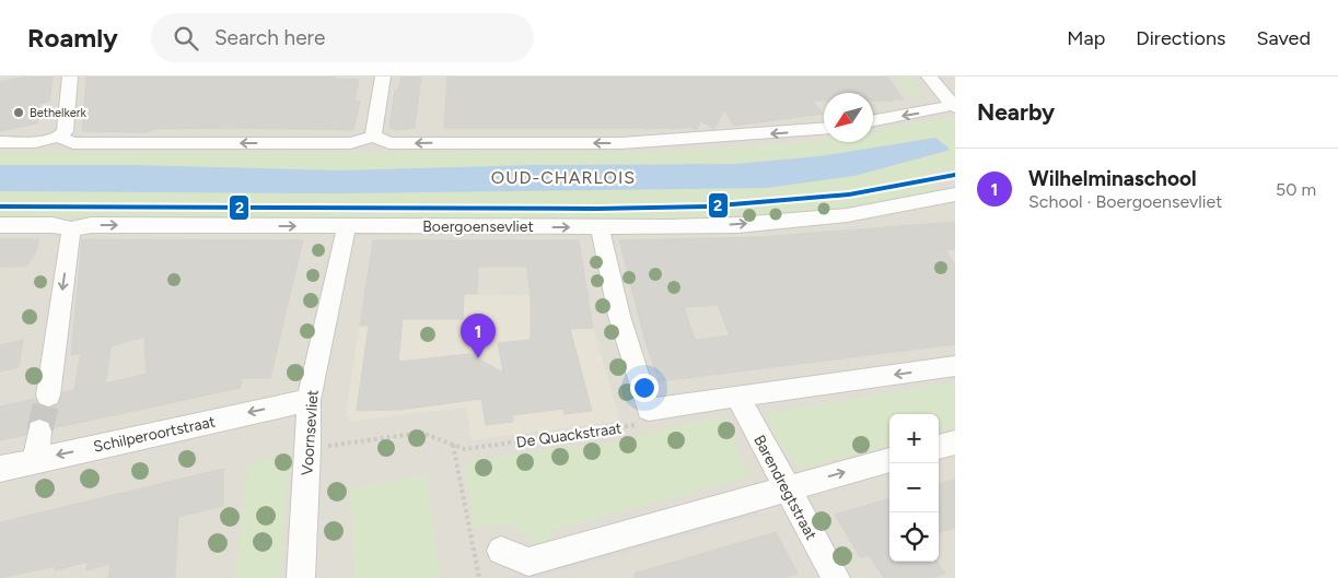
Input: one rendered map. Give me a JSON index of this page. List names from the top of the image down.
{
  "streets": {
    "street": [
      "Boergoensevliet",
      "Voornsevliet",
      "Schilperoortstraat",
      "Barendregtstraat"
    ],
    "path": ["De Quackstraat"]
  },
  "crossings": [
    ["Boergoensevliet", "Voornsevliet"],
    ["Voornsevliet", "Schilperoortstraat"],
    ["Voornsevliet", "De Quackstraat"]
  ],
  "one_way": ["Schilperoortstraat"],
  "districts": ["OUD-CHARLOIS"],
  "places": ["Bethelkerk"],
  "lines": ["transit line 2"],
  "north": "bottom left",
  "page": {
    "header": "Roamly",
    "search": "Search here",
    "nav": ["Map", "Directions", "Saved"],
    "heading": "Nearby",
    "list": [
      {
        "mark": "1",
        "name": "Wilhelminaschool",
        "note": "School · Boergoensevliet",
        "value": "50 m"
      }
    ],
    "pins": "1",
    "map_buttons": ["+", "−"]
  }
}
